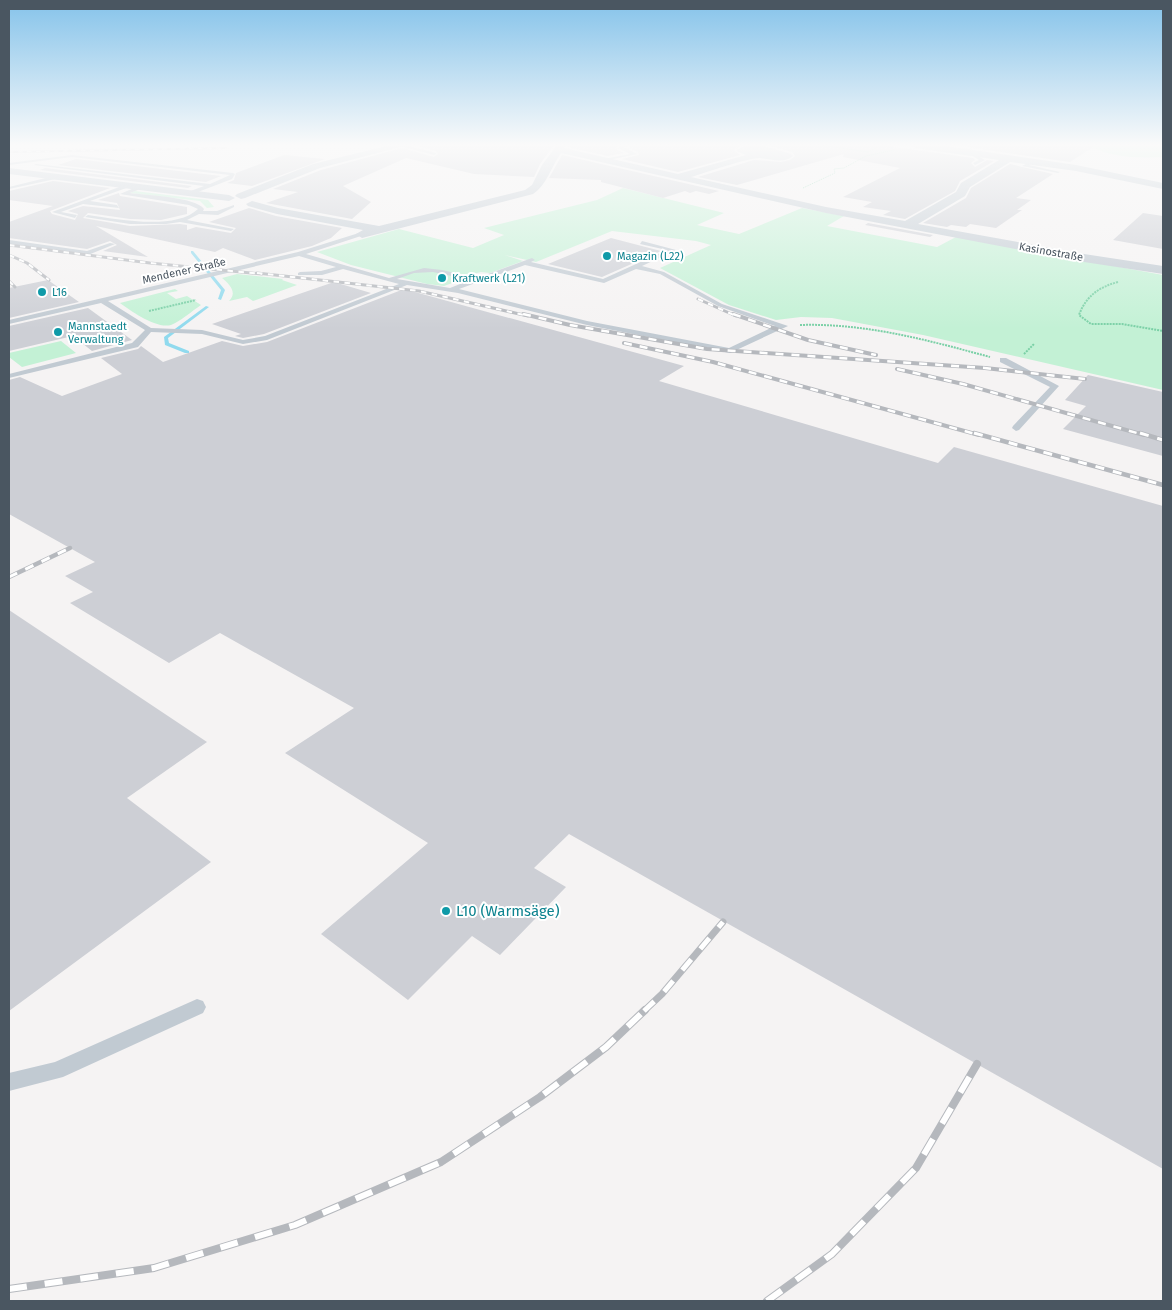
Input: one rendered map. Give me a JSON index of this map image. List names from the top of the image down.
{
  "streets": {
    "street": ["Kasinostraße"],
    "lane": ["Mendener Straße"]
  },
  "places": [
    "Magazin (L22)",
    "Kraftwerk (L21)",
    "L16",
    "Mannstaedt Verwaltung",
    "L10 (Warmsäge)"
  ]
}
